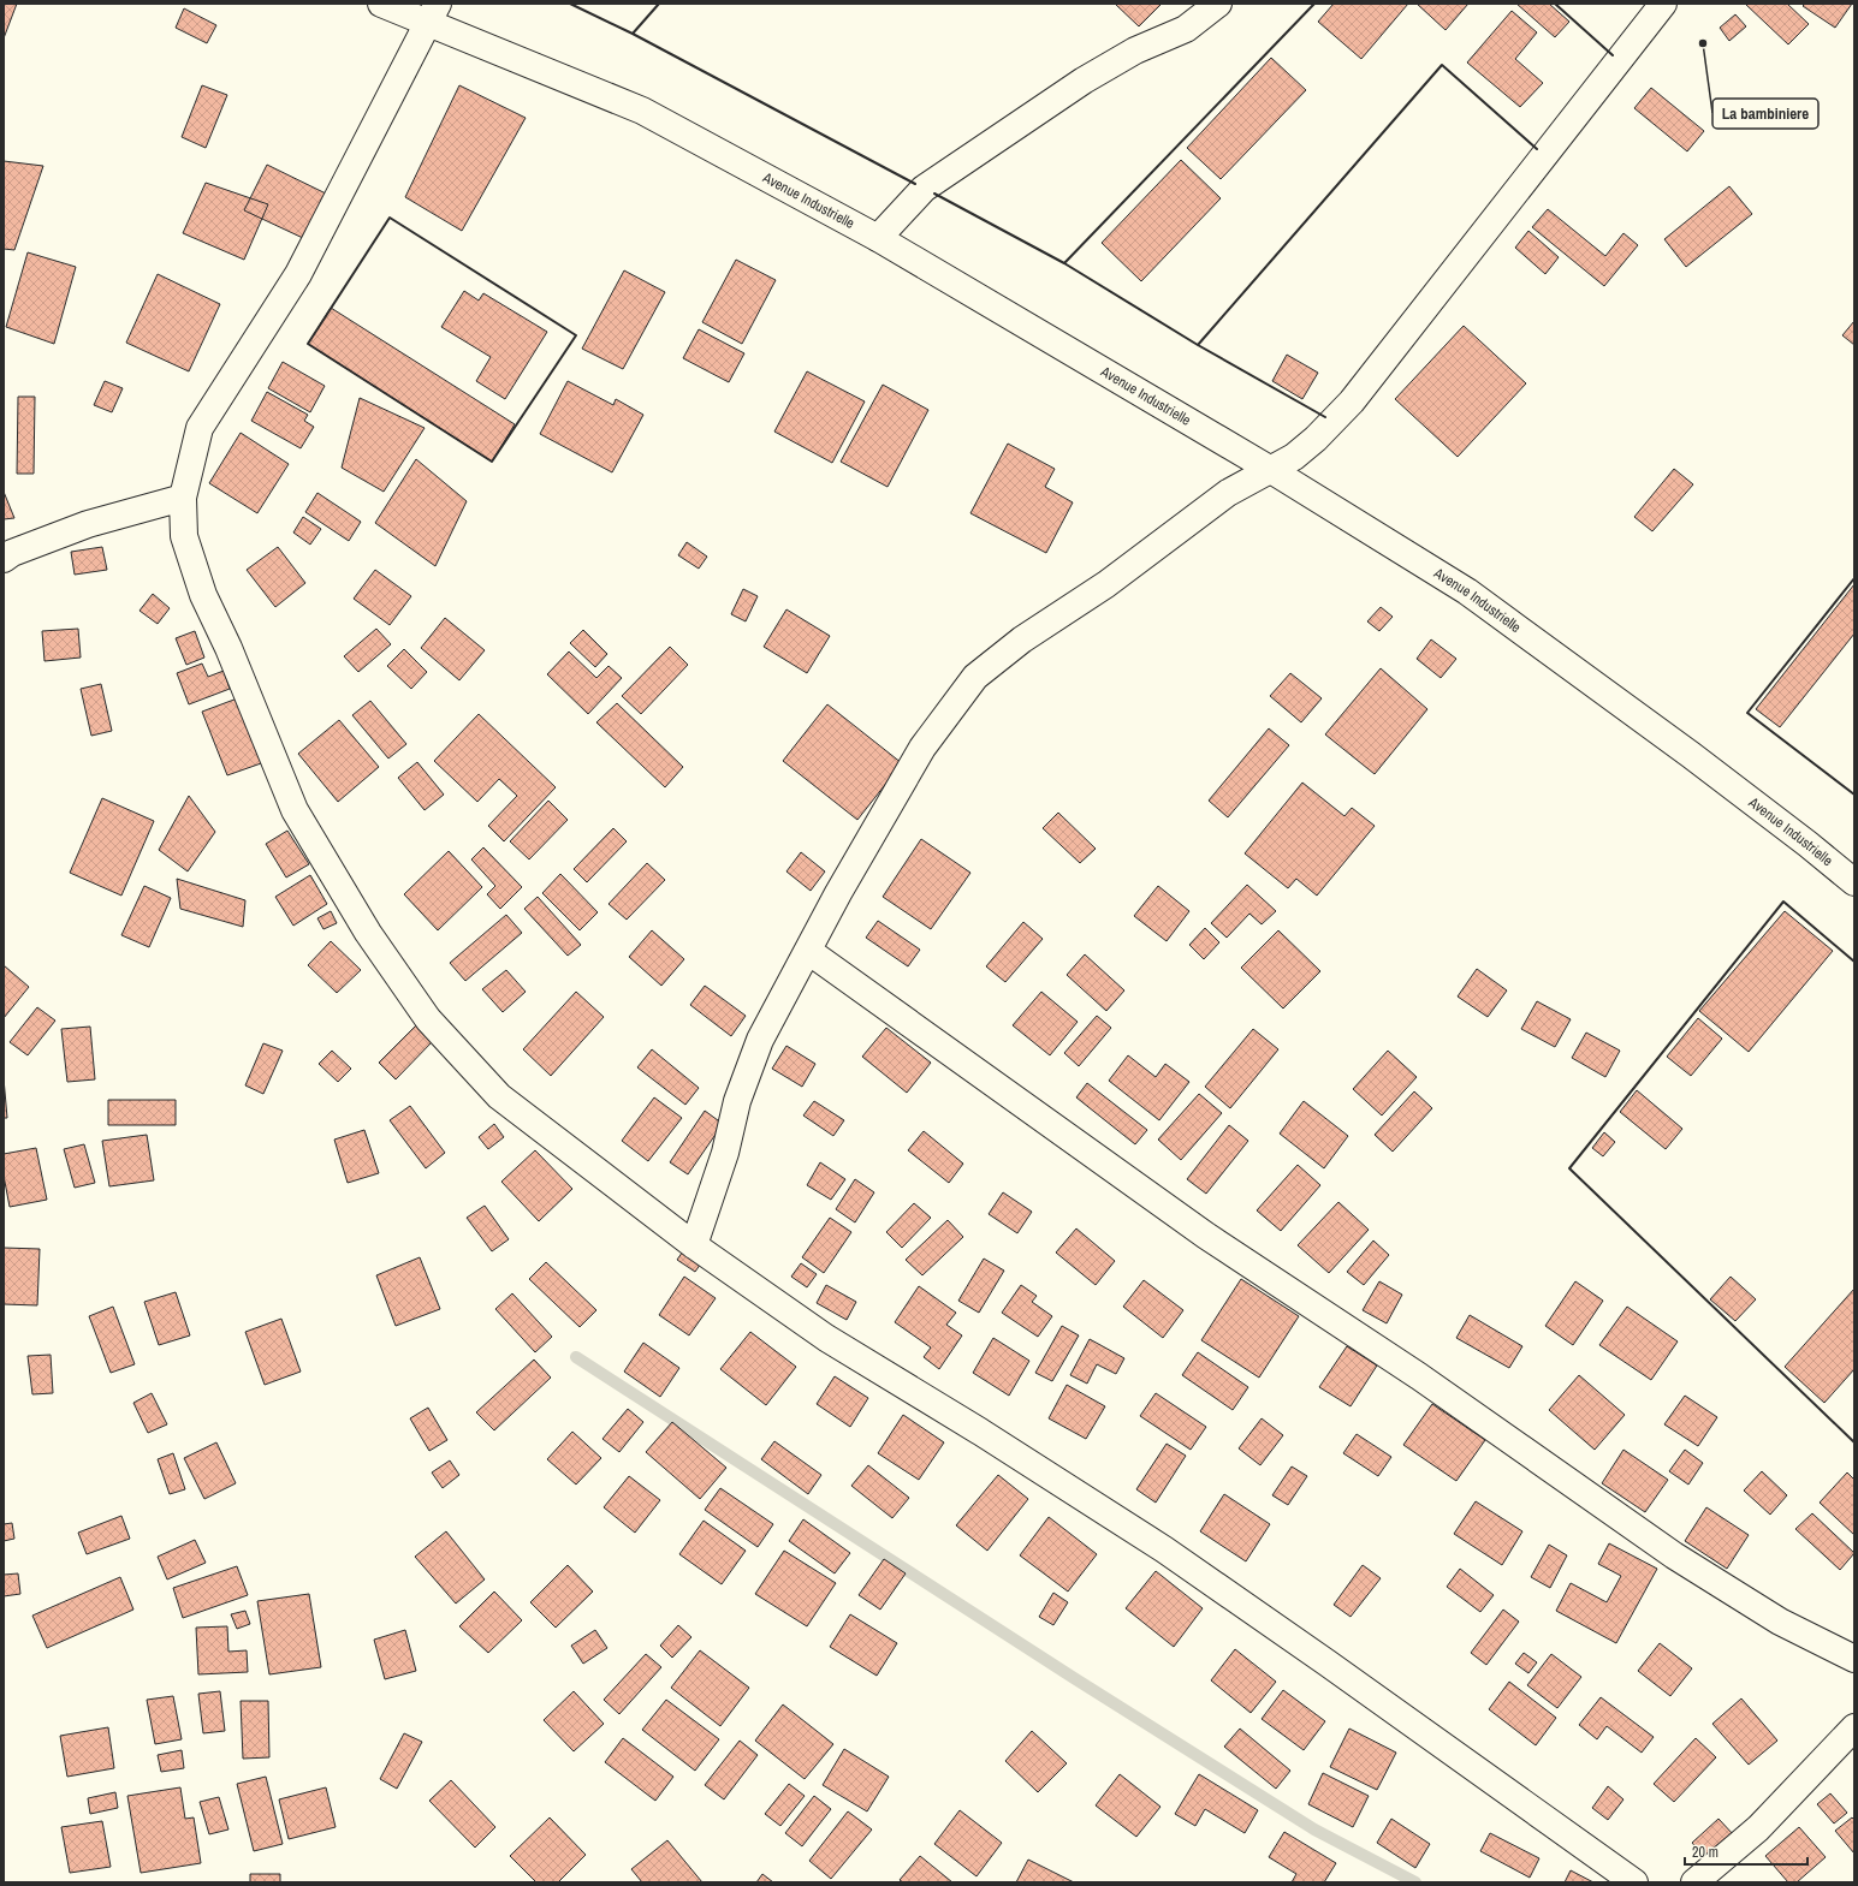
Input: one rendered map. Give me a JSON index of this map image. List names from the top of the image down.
{
  "streets": {
    "street": ["Avenue Industrielle"]
  },
  "places": ["La bambiniere"],
  "scale_bar": "20 m"
}
